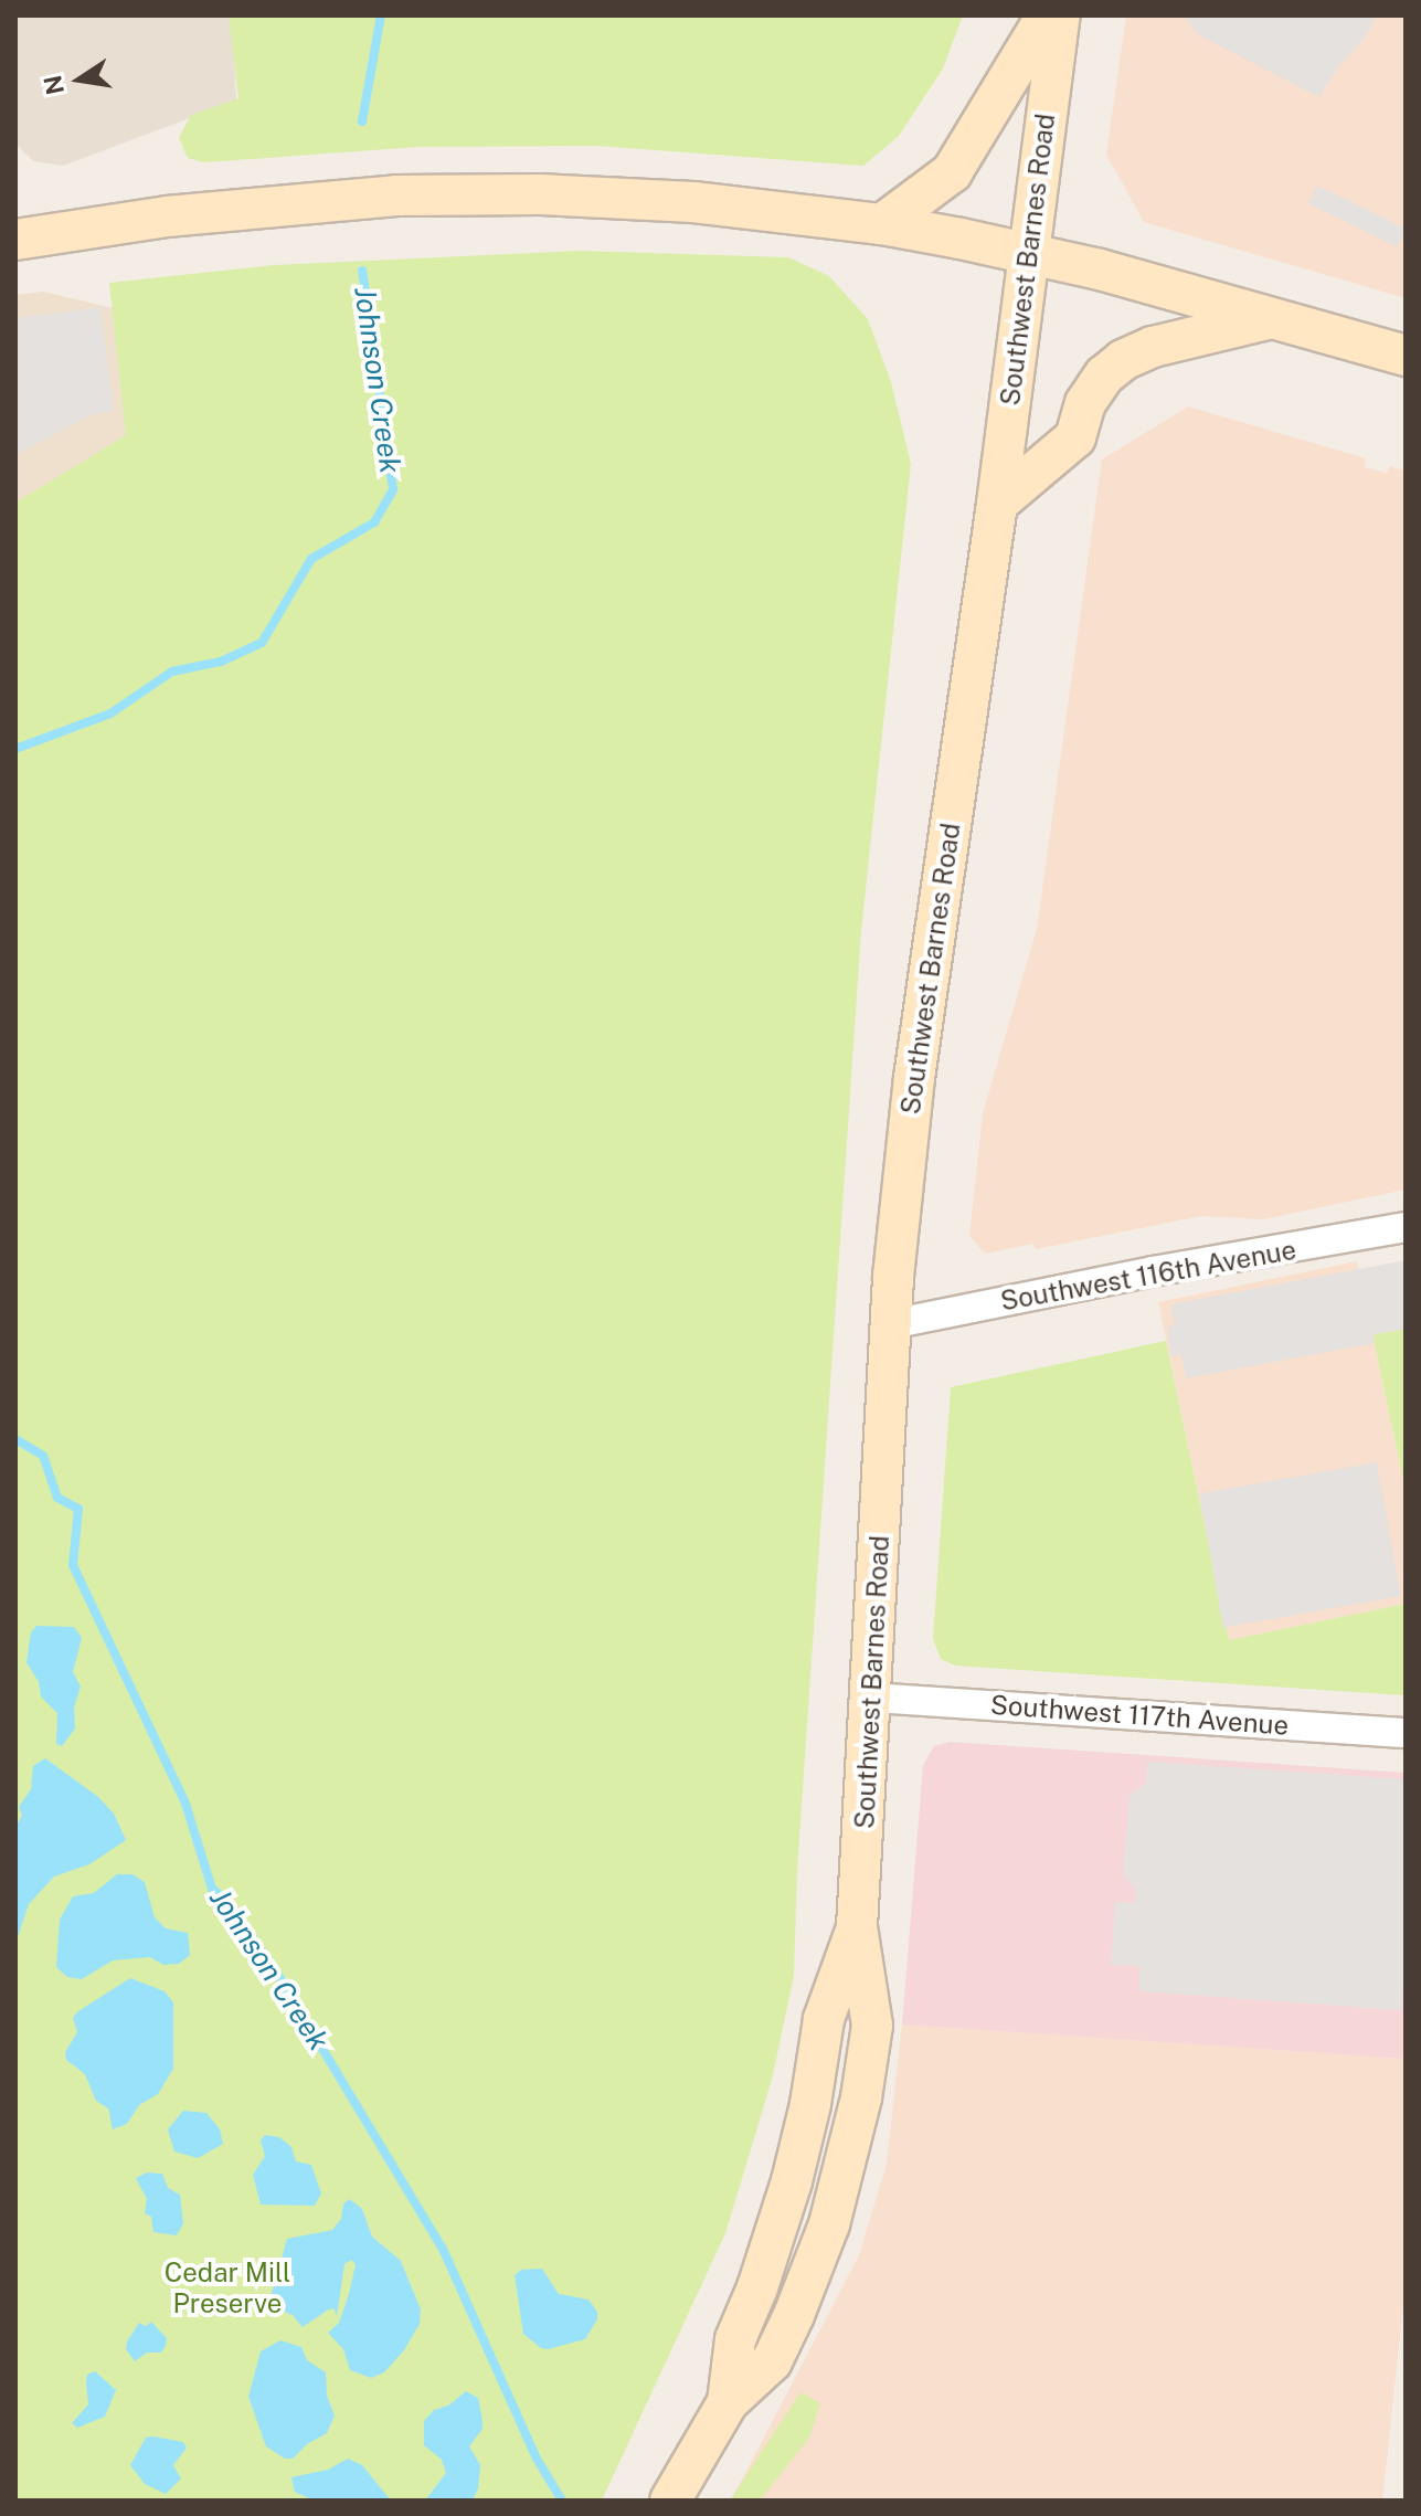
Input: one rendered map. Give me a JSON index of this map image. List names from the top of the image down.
{
  "streets": {
    "main road": ["Southwest Barnes Road"],
    "street": ["Southwest 116th Avenue", "Southwest 117th Avenue"]
  },
  "crossings": [
    ["Southwest Barnes Road", "Southwest 116th Avenue"],
    ["Southwest Barnes Road", "Southwest 117th Avenue"]
  ],
  "water": ["Johnson Creek"],
  "parks": ["Cedar Mill Preserve"],
  "north": "left"
}
